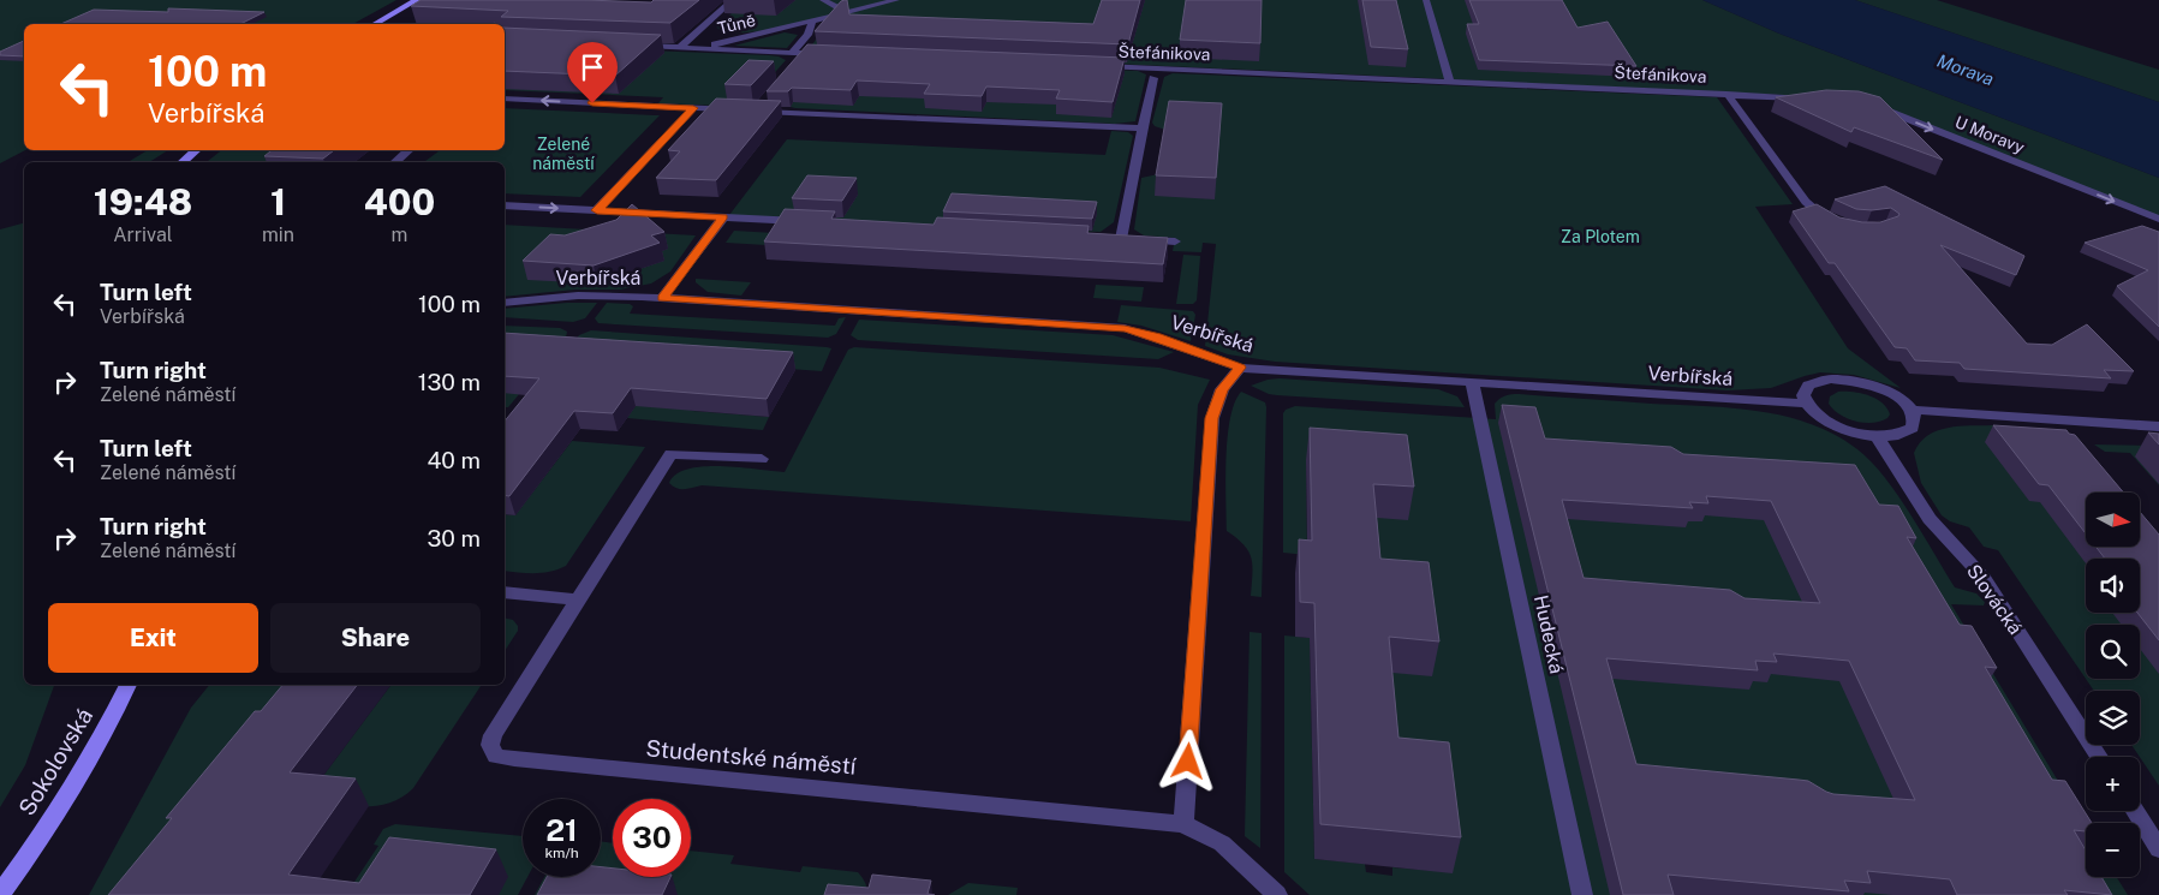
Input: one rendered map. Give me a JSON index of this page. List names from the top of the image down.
{
  "streets": {
    "main road": ["Sokolovská"],
    "street": [
      "Tůně",
      "Štefánikova",
      "U Moravy",
      "Verbířská",
      "Slovácká",
      "Hudecká",
      "Studentské náměstí"
    ]
  },
  "crossings": [
    ["Verbířská", "Hudecká"]
  ],
  "one_way": ["U Moravy"],
  "water": ["Morava"],
  "parks": ["Zelené náměstí", "Za Plotem"],
  "north": "right",
  "page": {
    "turn": ["100 m", "Verbířská"],
    "eta": [
      "19:48",
      "Arrival",
      "1",
      "min",
      "400",
      "m"
    ],
    "list": [
      {
        "name": "Turn left",
        "note": "Verbířská",
        "value": "100 m"
      },
      {
        "name": "Turn right",
        "note": "Zelené náměstí",
        "value": "130 m"
      },
      {
        "name": "Turn left",
        "note": "Zelené náměstí",
        "value": "40 m"
      },
      {
        "name": "Turn right",
        "note": "Zelené náměstí",
        "value": "30 m"
      }
    ],
    "map_buttons": ["+", "−"],
    "buttons": ["Exit", "Share"],
    "speed": "21 km/h",
    "limit": "30"
  }
}
